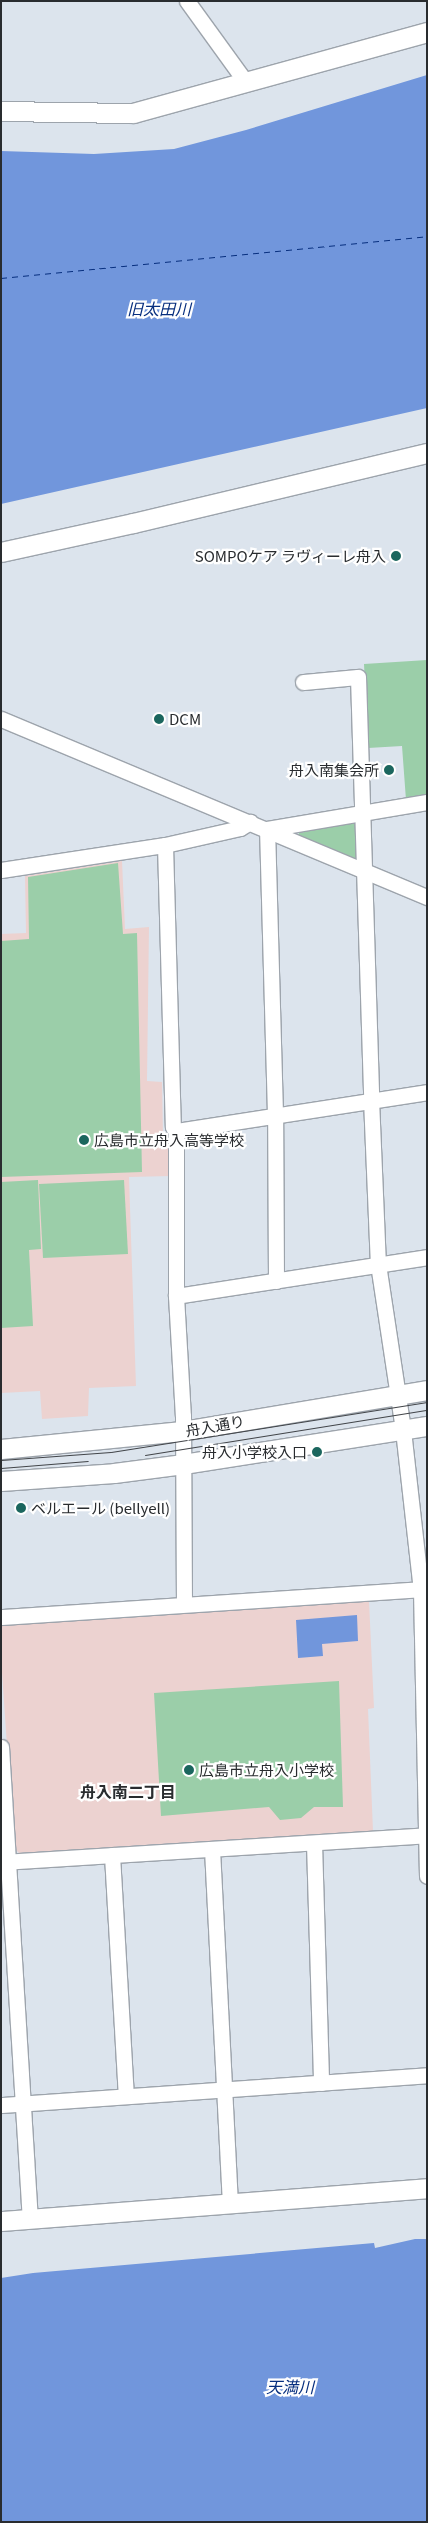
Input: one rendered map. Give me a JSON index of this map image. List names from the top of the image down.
{
  "streets": {
    "street": ["舟入通り"]
  },
  "districts": ["舟入南二丁目"],
  "water": ["旧太田川", "天満川"],
  "places": [
    "SOMPOケア ラヴィーレ舟入",
    "DCM",
    "舟入南集会所",
    "広島市立舟入高等学校",
    "舟入小学校入口",
    "ベルエール (bellyell)",
    "広島市立舟入小学校"
  ]
}
